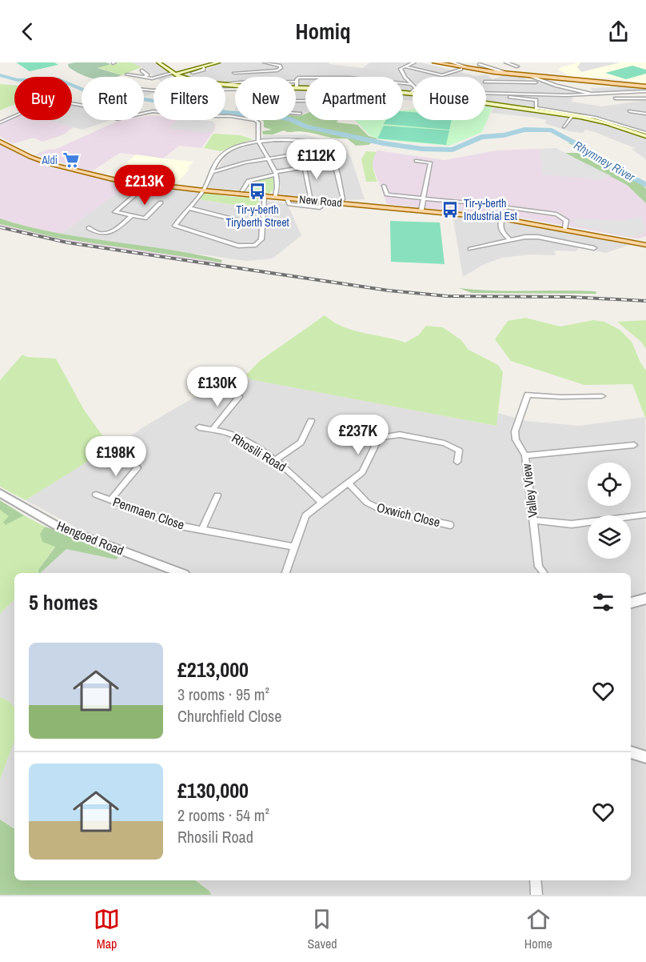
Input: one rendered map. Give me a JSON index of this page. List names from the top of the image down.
{
  "streets": {
    "main road": ["New Road"],
    "street": [
      "Rhosili Road",
      "Valley View",
      "Penmaen Close",
      "Oxwich Close",
      "Hengoed Road"
    ]
  },
  "water": ["Rhymney River"],
  "places": {
    "supermarket": ["Aldi"],
    "bus stop": ["Tir-y-berth Tiryberth Street", "Tir-y-berth Industrial Est"]
  },
  "page": {
    "header": "Homiq",
    "chip": [
      "Buy",
      "Rent",
      "Filters",
      "New",
      "Apartment",
      "House"
    ],
    "price": [
      "£112K",
      "£213K",
      "£130K",
      "£237K",
      "£198K"
    ],
    "heading": "5 homes",
    "list": [
      {
        "name": "£213,000",
        "note": "3 rooms · 95 m² · Churchfield Close"
      },
      {
        "name": "£130,000",
        "note": "2 rooms · 54 m² · Rhosili Road"
      }
    ],
    "tabs": ["Map", "Saved", "Home"]
  }
}
